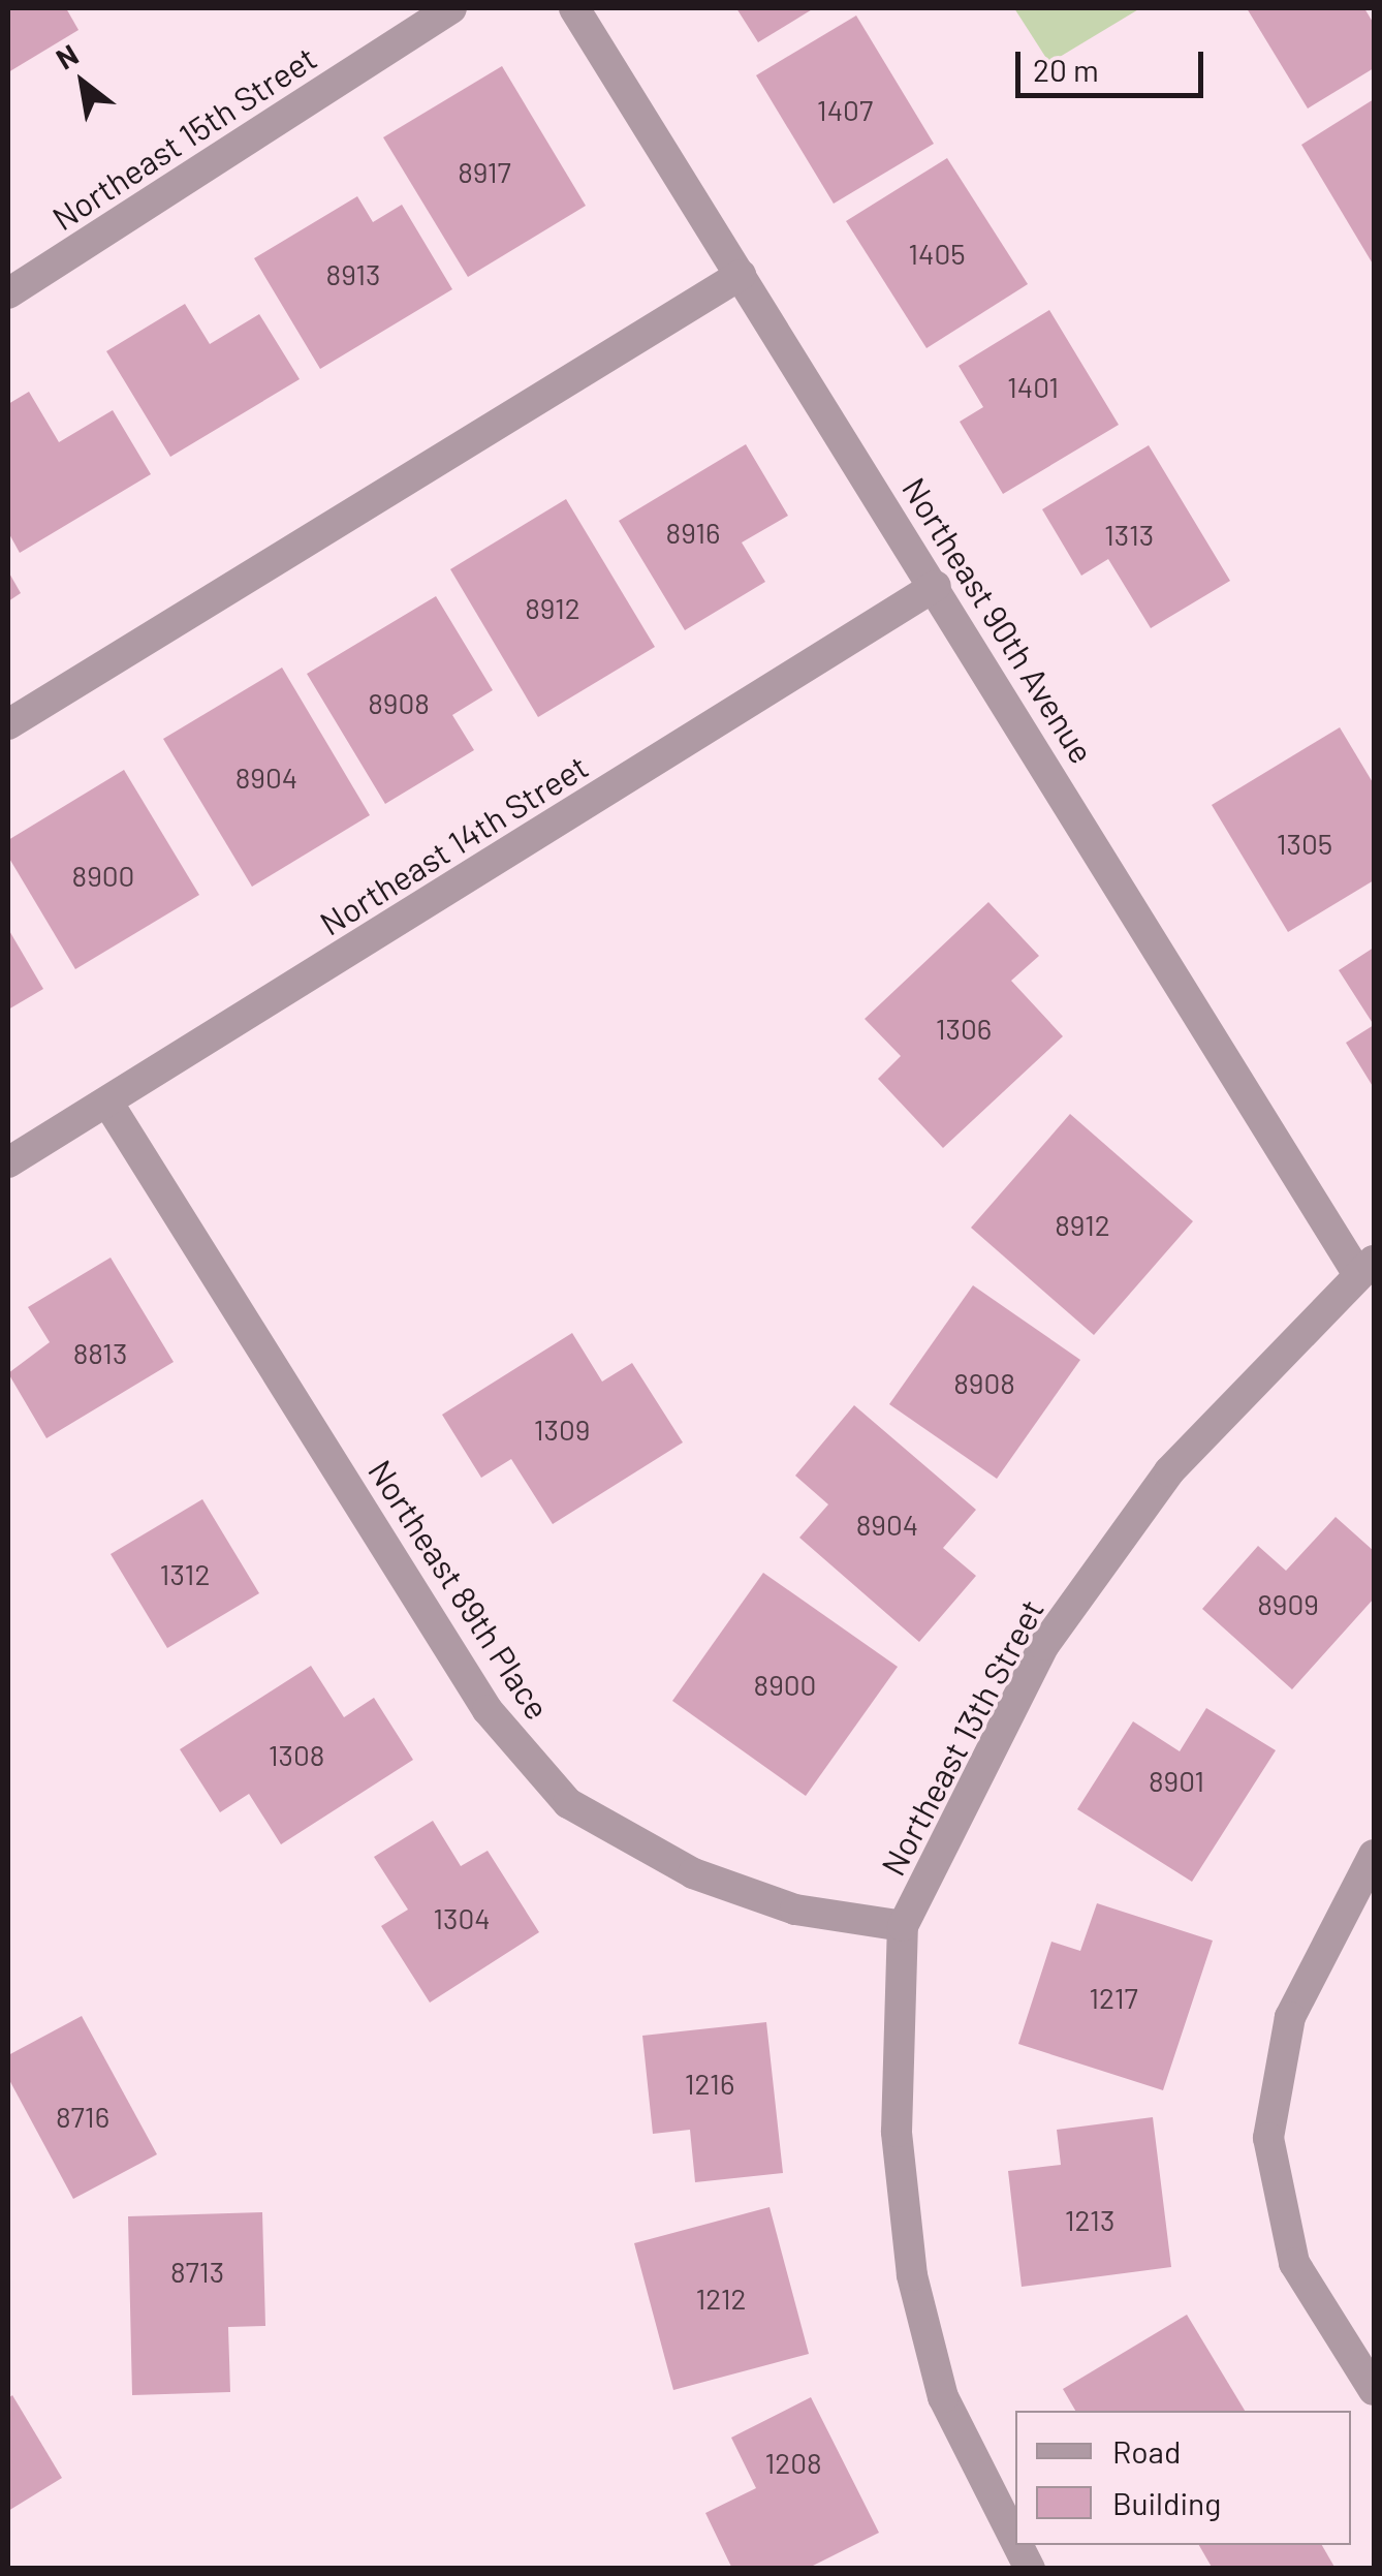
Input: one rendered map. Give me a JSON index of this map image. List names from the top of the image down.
{
  "streets": {
    "street": [
      "Northeast 15th Street",
      "Northeast 90th Avenue",
      "Northeast 14th Street",
      "Northeast 89th Place",
      "Northeast 13th Street"
    ]
  },
  "crossings": [
    ["Northeast 90th Avenue", "Northeast 14th Street"],
    ["Northeast 90th Avenue", "Northeast 13th Street"],
    ["Northeast 14th Street", "Northeast 89th Place"],
    ["Northeast 89th Place", "Northeast 13th Street"]
  ],
  "house_numbers": [
    "1407",
    "8917",
    "1405",
    "8913",
    "1401",
    "8916",
    "1313",
    "8912",
    "8908",
    "8904",
    "1305",
    "8900",
    "1306",
    "8912",
    "8813",
    "8908",
    "1309",
    "8904",
    "1312",
    "8909",
    "8900",
    "1308",
    "8901",
    "1304",
    "1217",
    "1216",
    "8716",
    "1213",
    "8713",
    "1212",
    "1208"
  ],
  "legend": ["Road", "Building"],
  "scale_bar": "20 m",
  "north": "top left"
}
